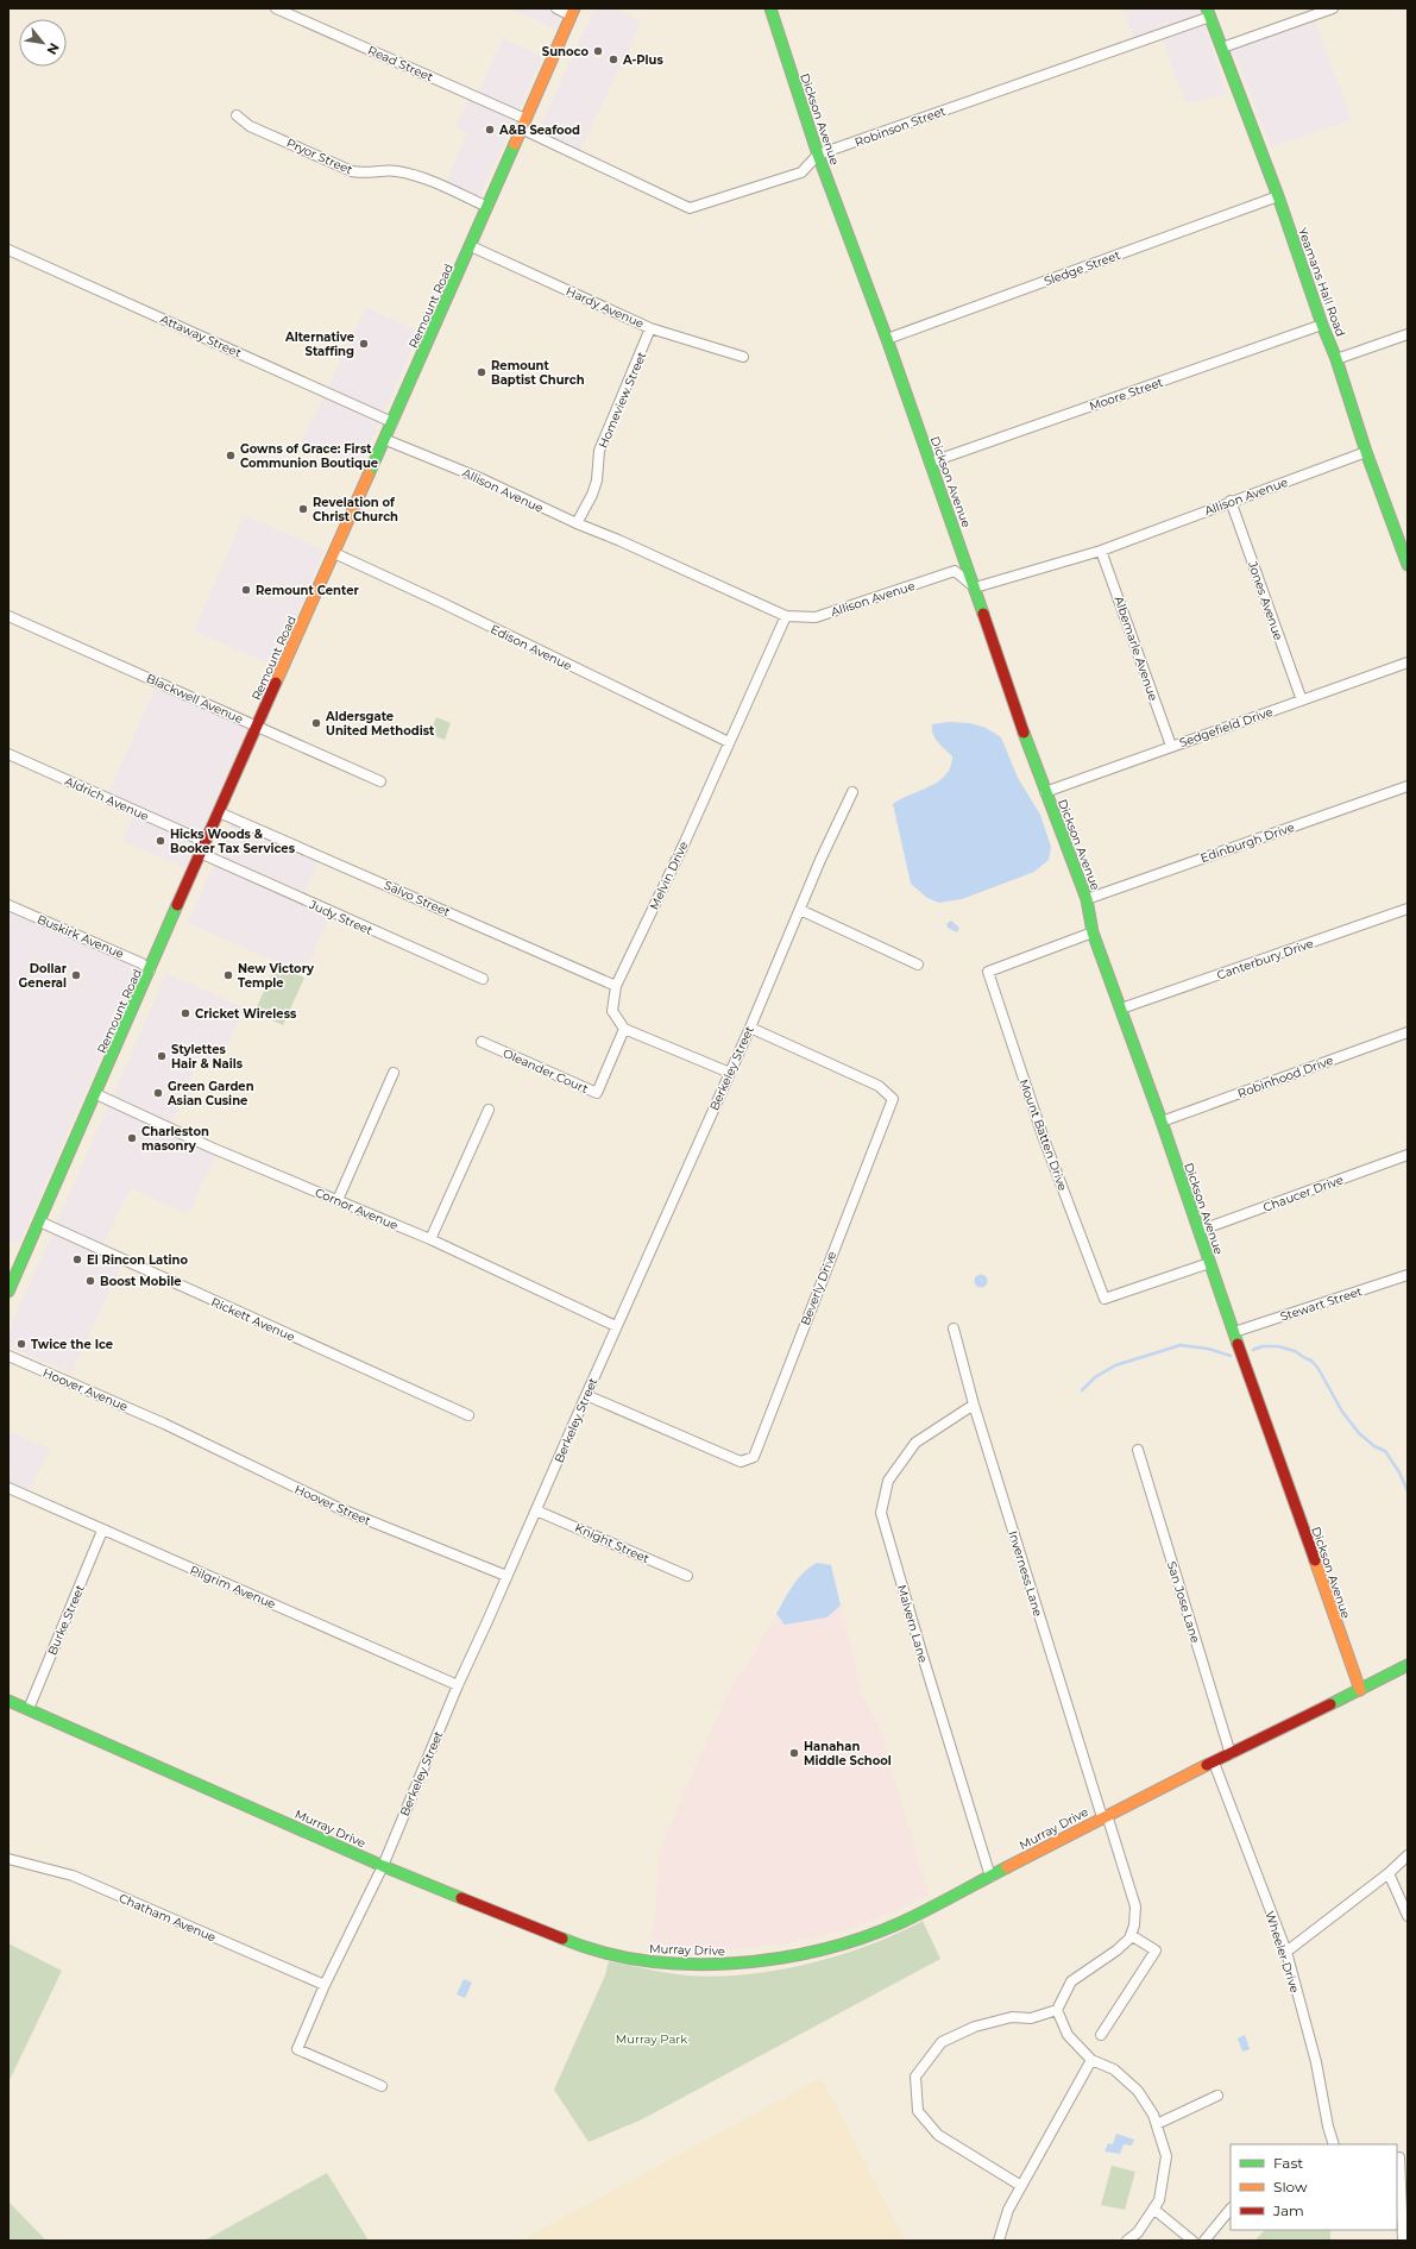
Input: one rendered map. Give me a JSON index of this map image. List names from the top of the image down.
{
  "streets": {
    "street": [
      "Read Street",
      "Dickson Avenue",
      "Robinson Street",
      "Pryor Street",
      "Sledge Street",
      "Yeamans Hall Road",
      "Remount Road",
      "Hardy Avenue",
      "Attaway Street",
      "Moore Street",
      "Homeview Street",
      "Allison Avenue",
      "Jones Avenue",
      "Edison Avenue",
      "Albemarle Avenue",
      "Blackwell Avenue",
      "Sedgefield Drive",
      "Aldrich Avenue",
      "Edinburgh Drive",
      "Melvin Drive",
      "Salvo Street",
      "Judy Street",
      "Buskirk Avenue",
      "Canterbury Drive",
      "Berkeley Street",
      "Oleander Court",
      "Robinhood Drive",
      "Mount Batten Drive",
      "Chaucer Drive",
      "Cornor Avenue",
      "Beverly Drive",
      "Stewart Street",
      "Rickett Avenue",
      "Hoover Avenue",
      "Hoover Street",
      "Knight Street",
      "Inverness Lane",
      "Pilgrim Avenue",
      "San Jose Lane",
      "Burke Street",
      "Malvern Lane",
      "Murray Drive",
      "Chatham Avenue",
      "Wheeler Drive"
    ]
  },
  "crossings": [
    ["Read Street", "Robinson Street"],
    ["Read Street", "Remount Road"],
    ["Dickson Avenue", "Robinson Street"],
    ["Dickson Avenue", "Sledge Street"],
    ["Dickson Avenue", "Moore Street"],
    ["Dickson Avenue", "Allison Avenue"],
    ["Dickson Avenue", "Sedgefield Drive"],
    ["Dickson Avenue", "Edinburgh Drive"],
    ["Dickson Avenue", "Canterbury Drive"],
    ["Dickson Avenue", "Robinhood Drive"],
    ["Dickson Avenue", "Mount Batten Drive"],
    ["Dickson Avenue", "Chaucer Drive"],
    ["Dickson Avenue", "Stewart Street"],
    ["Dickson Avenue", "Murray Drive"],
    ["Robinson Street", "Yeamans Hall Road"],
    ["Robinson Street", "Remount Road"],
    ["Pryor Street", "Remount Road"],
    ["Sledge Street", "Yeamans Hall Road"],
    ["Yeamans Hall Road", "Moore Street"],
    ["Yeamans Hall Road", "Allison Avenue"],
    ["Remount Road", "Hardy Avenue"],
    ["Remount Road", "Attaway Street"],
    ["Remount Road", "Allison Avenue"],
    ["Remount Road", "Edison Avenue"],
    ["Remount Road", "Blackwell Avenue"],
    ["Remount Road", "Aldrich Avenue"],
    ["Remount Road", "Salvo Street"],
    ["Remount Road", "Judy Street"],
    ["Remount Road", "Buskirk Avenue"],
    ["Remount Road", "Cornor Avenue"],
    ["Remount Road", "Rickett Avenue"],
    ["Hardy Avenue", "Homeview Street"],
    ["Homeview Street", "Allison Avenue"],
    ["Allison Avenue", "Jones Avenue"],
    ["Allison Avenue", "Albemarle Avenue"],
    ["Allison Avenue", "Melvin Drive"],
    ["Jones Avenue", "Sedgefield Drive"],
    ["Edison Avenue", "Melvin Drive"],
    ["Albemarle Avenue", "Sedgefield Drive"],
    ["Melvin Drive", "Salvo Street"],
    ["Melvin Drive", "Oleander Court"],
    ["Berkeley Street", "Cornor Avenue"],
    ["Berkeley Street", "Beverly Drive"],
    ["Berkeley Street", "Hoover Street"],
    ["Berkeley Street", "Knight Street"],
    ["Berkeley Street", "Pilgrim Avenue"],
    ["Berkeley Street", "Murray Drive"],
    ["Berkeley Street", "Chatham Avenue"],
    ["Hoover Avenue", "Hoover Street"],
    ["Inverness Lane", "Malvern Lane"],
    ["Inverness Lane", "Murray Drive"],
    ["Pilgrim Avenue", "Burke Street"],
    ["San Jose Lane", "Murray Drive"],
    ["Burke Street", "Murray Drive"],
    ["Malvern Lane", "Murray Drive"],
    ["Murray Drive", "Wheeler Drive"]
  ],
  "parks": ["Murray Park"],
  "places": [
    "Sunoco",
    "A-Plus",
    "A&B Seafood",
    "Alternative Staffing",
    "Remount Baptist Church",
    "Gowns of Grace: First Communion Boutique",
    "Revelation of Christ Church",
    "Remount Center",
    "Aldersgate United Methodist",
    "Hicks Woods & Booker Tax Services",
    "Dollar General",
    "New Victory Temple",
    "Cricket Wireless",
    "Stylettes Hair & Nails",
    "Green Garden Asian Cusine",
    "Charleston masonry",
    "El Rincon Latino",
    "Boost Mobile",
    "Twice the Ice",
    "Hanahan Middle School"
  ],
  "legend": ["Fast", "Slow", "Jam"],
  "north": "bottom right"
}
